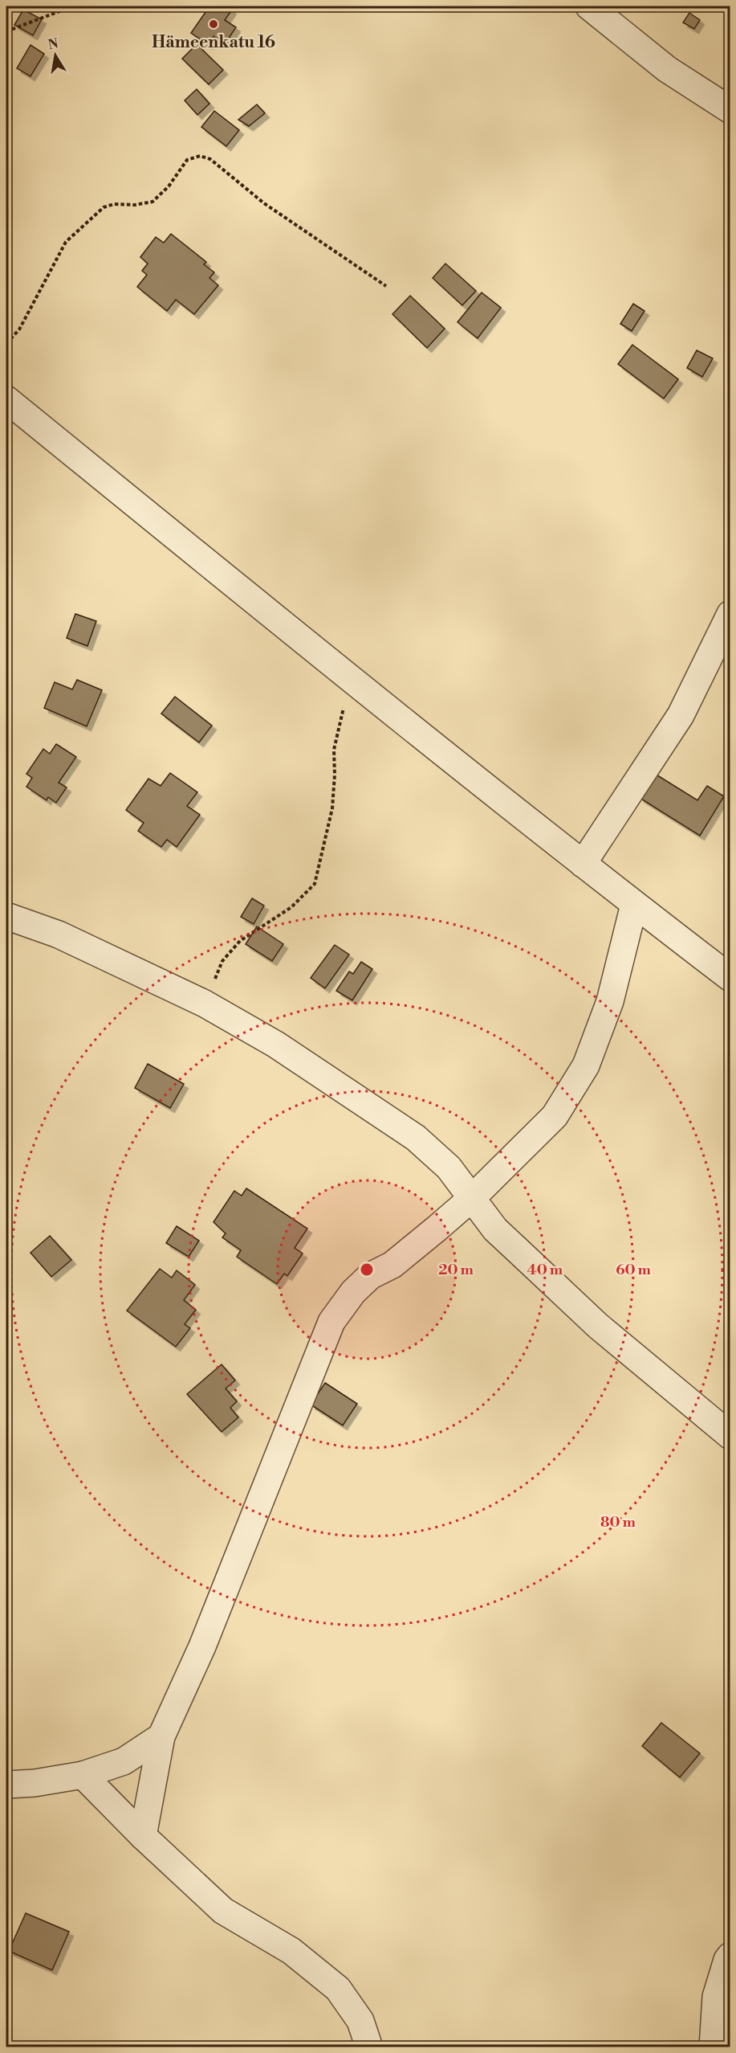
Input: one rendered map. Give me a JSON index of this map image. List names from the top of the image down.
{
  "places": ["Hämeenkatu 16"],
  "north": "top",
  "rings": [
    "20 m",
    "40 m",
    "60 m",
    "80 m"
  ]
}
